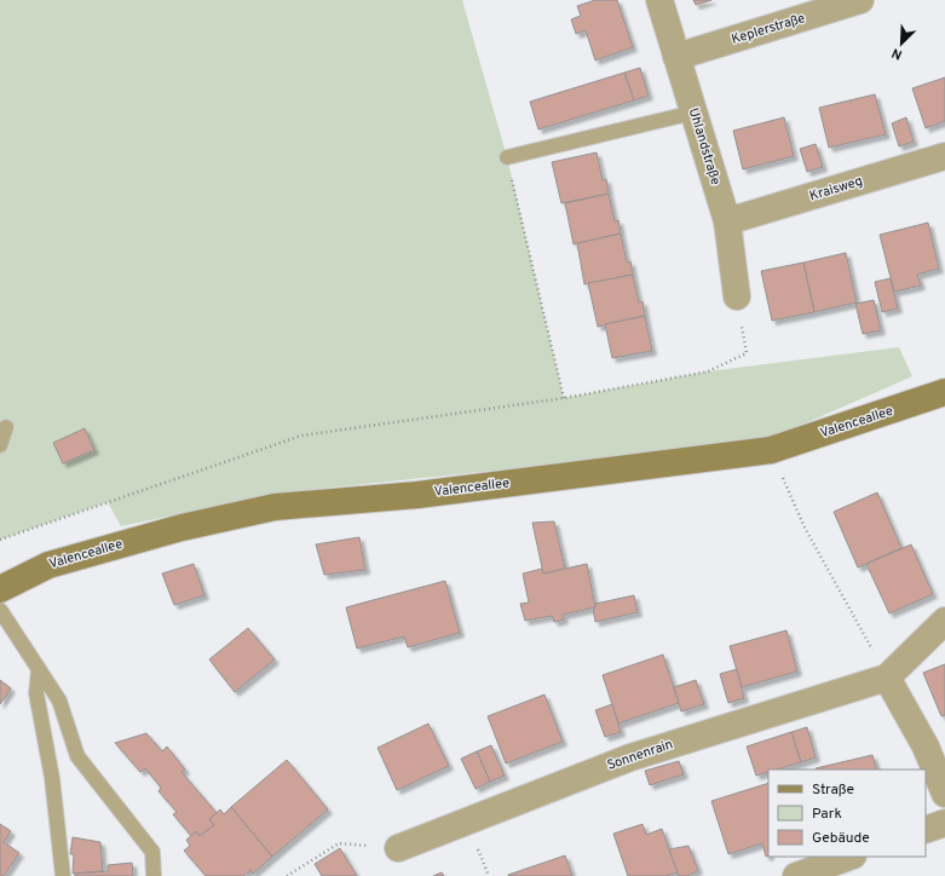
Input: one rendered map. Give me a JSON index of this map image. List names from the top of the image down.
{
  "streets": {
    "street": [
      "Keplerstraße",
      "Uhlandstraße",
      "Kraisweg",
      "Valenceallee",
      "Sonnenrain"
    ]
  },
  "crossings": [
    ["Keplerstraße", "Uhlandstraße"],
    ["Uhlandstraße", "Kraisweg"]
  ],
  "legend": ["Straße", "Park", "Gebäude"],
  "north": "bottom left"
}
